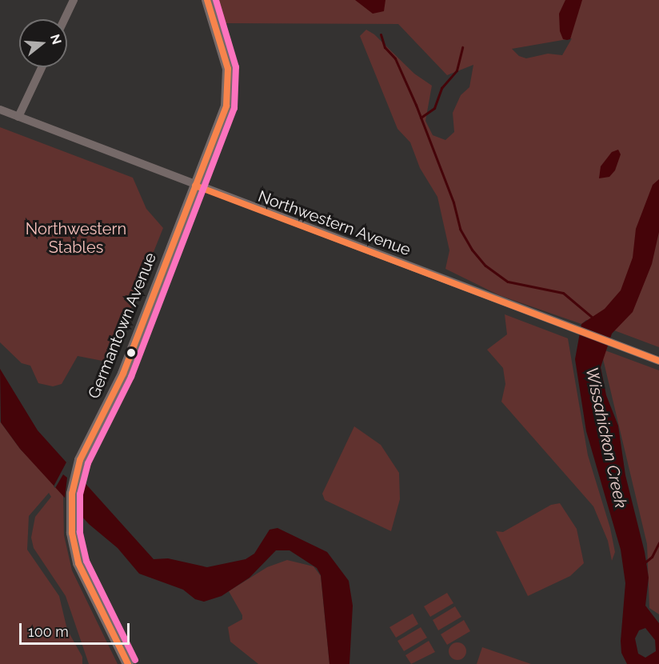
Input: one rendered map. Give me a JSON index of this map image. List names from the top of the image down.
{
  "streets": {
    "main road": ["Germantown Avenue"],
    "street": ["Northwestern Avenue"]
  },
  "crossings": [
    ["Northwestern Avenue", "Germantown Avenue"]
  ],
  "water": ["Wissahickon Creek"],
  "parks": ["Northwestern Stables"],
  "scale_bar": "100 m",
  "north": "right"
}
